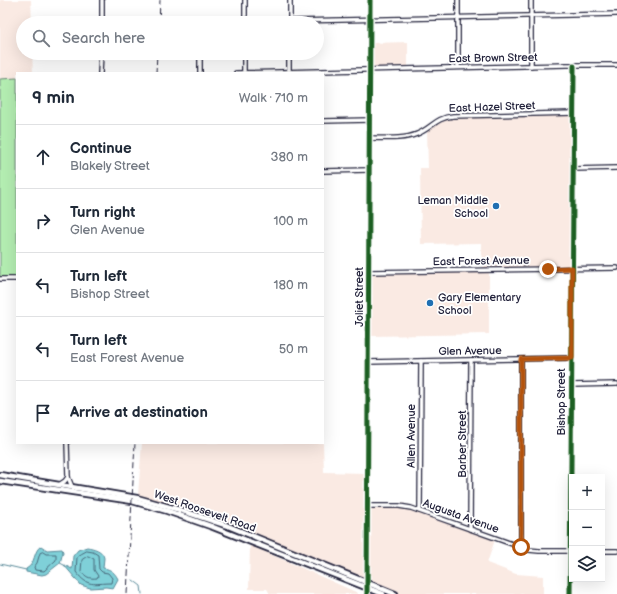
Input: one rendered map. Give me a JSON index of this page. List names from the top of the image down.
{
  "streets": {
    "main road": ["West Roosevelt Road"],
    "street": [
      "East Brown Street",
      "East Hazel Street",
      "East Forest Avenue",
      "Joliet Street",
      "Glen Avenue",
      "Bishop Street",
      "Allen Avenue",
      "Barber Street",
      "Augusta Avenue"
    ]
  },
  "crossings": [
    ["East Brown Street", "Joliet Street"],
    ["East Brown Street", "Bishop Street"],
    ["East Hazel Street", "Joliet Street"],
    ["East Hazel Street", "Bishop Street"],
    ["East Forest Avenue", "Joliet Street"],
    ["East Forest Avenue", "Bishop Street"],
    ["Joliet Street", "Glen Avenue"],
    ["Joliet Street", "West Roosevelt Road"],
    ["Joliet Street", "Augusta Avenue"],
    ["Glen Avenue", "Bishop Street"],
    ["Glen Avenue", "Allen Avenue"],
    ["Glen Avenue", "Barber Street"],
    ["Allen Avenue", "Augusta Avenue"],
    ["Barber Street", "Augusta Avenue"]
  ],
  "places": ["Leman Middle School", "Gary Elementary School"],
  "page": {
    "search": "Search here",
    "heading": ["9 min", "Walk · 710 m"],
    "list": [
      ["Continue", "Blakely Street", "380 m"],
      ["Turn right", "Glen Avenue", "100 m"],
      ["Turn left", "Bishop Street", "180 m"],
      ["Turn left", "East Forest Avenue", "50 m"],
      "Arrive at destination"
    ],
    "map_buttons": ["+", "−"]
  }
}
